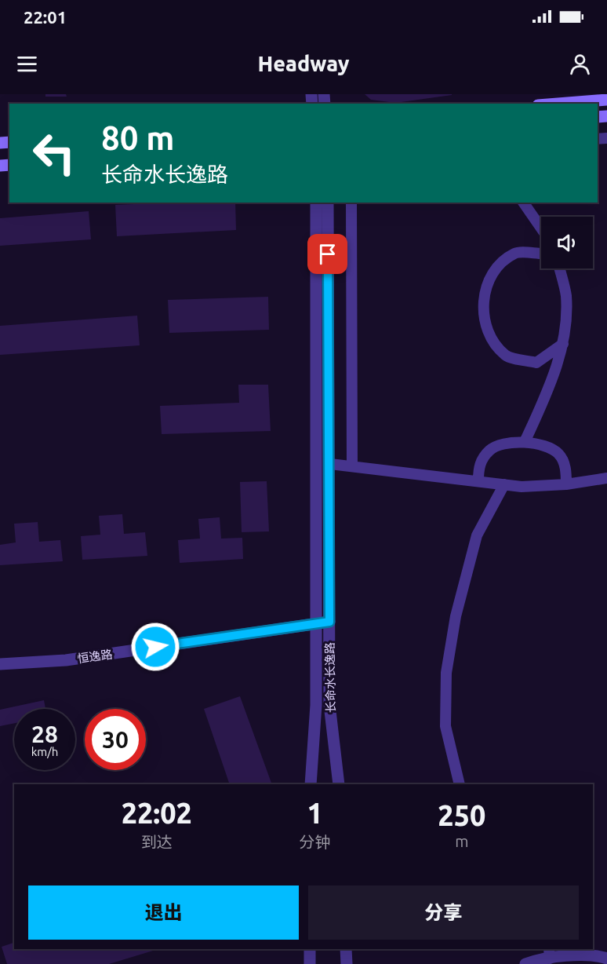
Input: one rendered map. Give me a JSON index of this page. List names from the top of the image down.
{
  "streets": {
    "street": ["恒逸路", "长命水长逸路"]
  },
  "crossings": [
    ["恒逸路", "长命水长逸路"]
  ],
  "page": {
    "status": "22:01",
    "header": "Headway",
    "turn": ["80 m", "长命水长逸路"],
    "speed": "28 km/h",
    "limit": "30",
    "eta": [
      "22:02",
      "到达",
      "1",
      "分钟",
      "250",
      "m"
    ],
    "buttons": ["退出", "分享"]
  }
}
